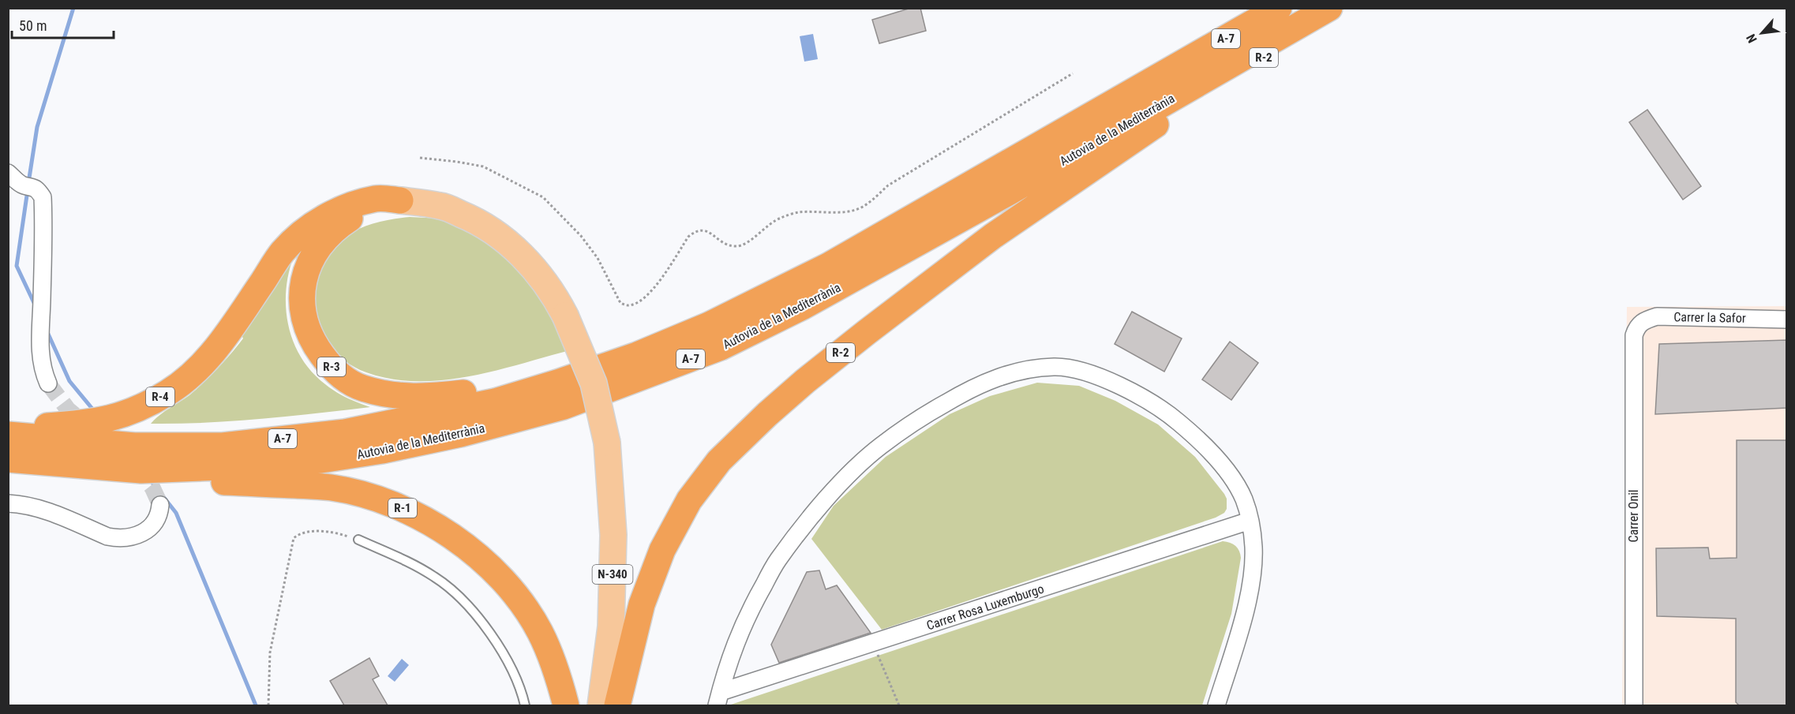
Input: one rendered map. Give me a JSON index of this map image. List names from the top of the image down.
{
  "streets": {
    "highway": [
      "A-7",
      "R-2",
      "Autovia de la Mediterrània",
      "R-3",
      "R-4",
      "R-1"
    ],
    "main road": ["N-340"],
    "street": ["Carrer la Safor", "Carrer Onil", "Carrer Rosa Luxemburgo"]
  },
  "crossings": [
    ["R-2", "Autovia de la Mediterrània"],
    ["Autovia de la Mediterrània", "R-3"],
    ["Autovia de la Mediterrània", "R-1"],
    ["Carrer la Safor", "Carrer Onil"],
    ["R-3", "R-4"],
    ["R-3", "N-340"],
    ["R-4", "N-340"]
  ],
  "scale_bar": "50 m",
  "north": "bottom left"
}
